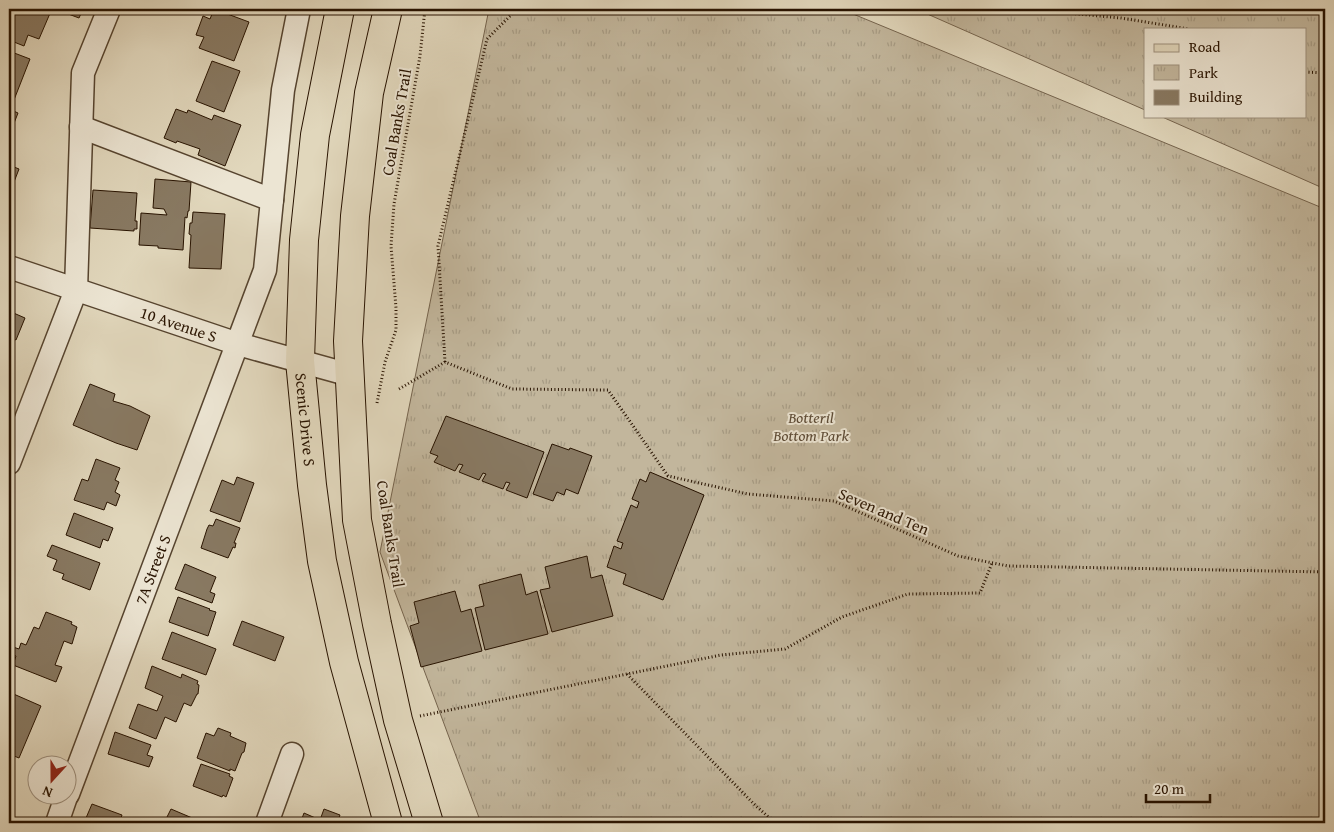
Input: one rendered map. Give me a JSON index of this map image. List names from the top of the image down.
{
  "streets": {
    "main road": ["Scenic Drive S"],
    "street": ["10 Avenue S", "7A Street S"],
    "path": ["Coal Banks Trail", "Seven and Ten"]
  },
  "crossings": [
    ["10 Avenue S", "Scenic Drive S"],
    ["10 Avenue S", "7A Street S"]
  ],
  "parks": ["Botteril Bottom Park"],
  "legend": ["Road", "Park", "Building"],
  "scale_bar": "20 m",
  "north": "bottom"
}
